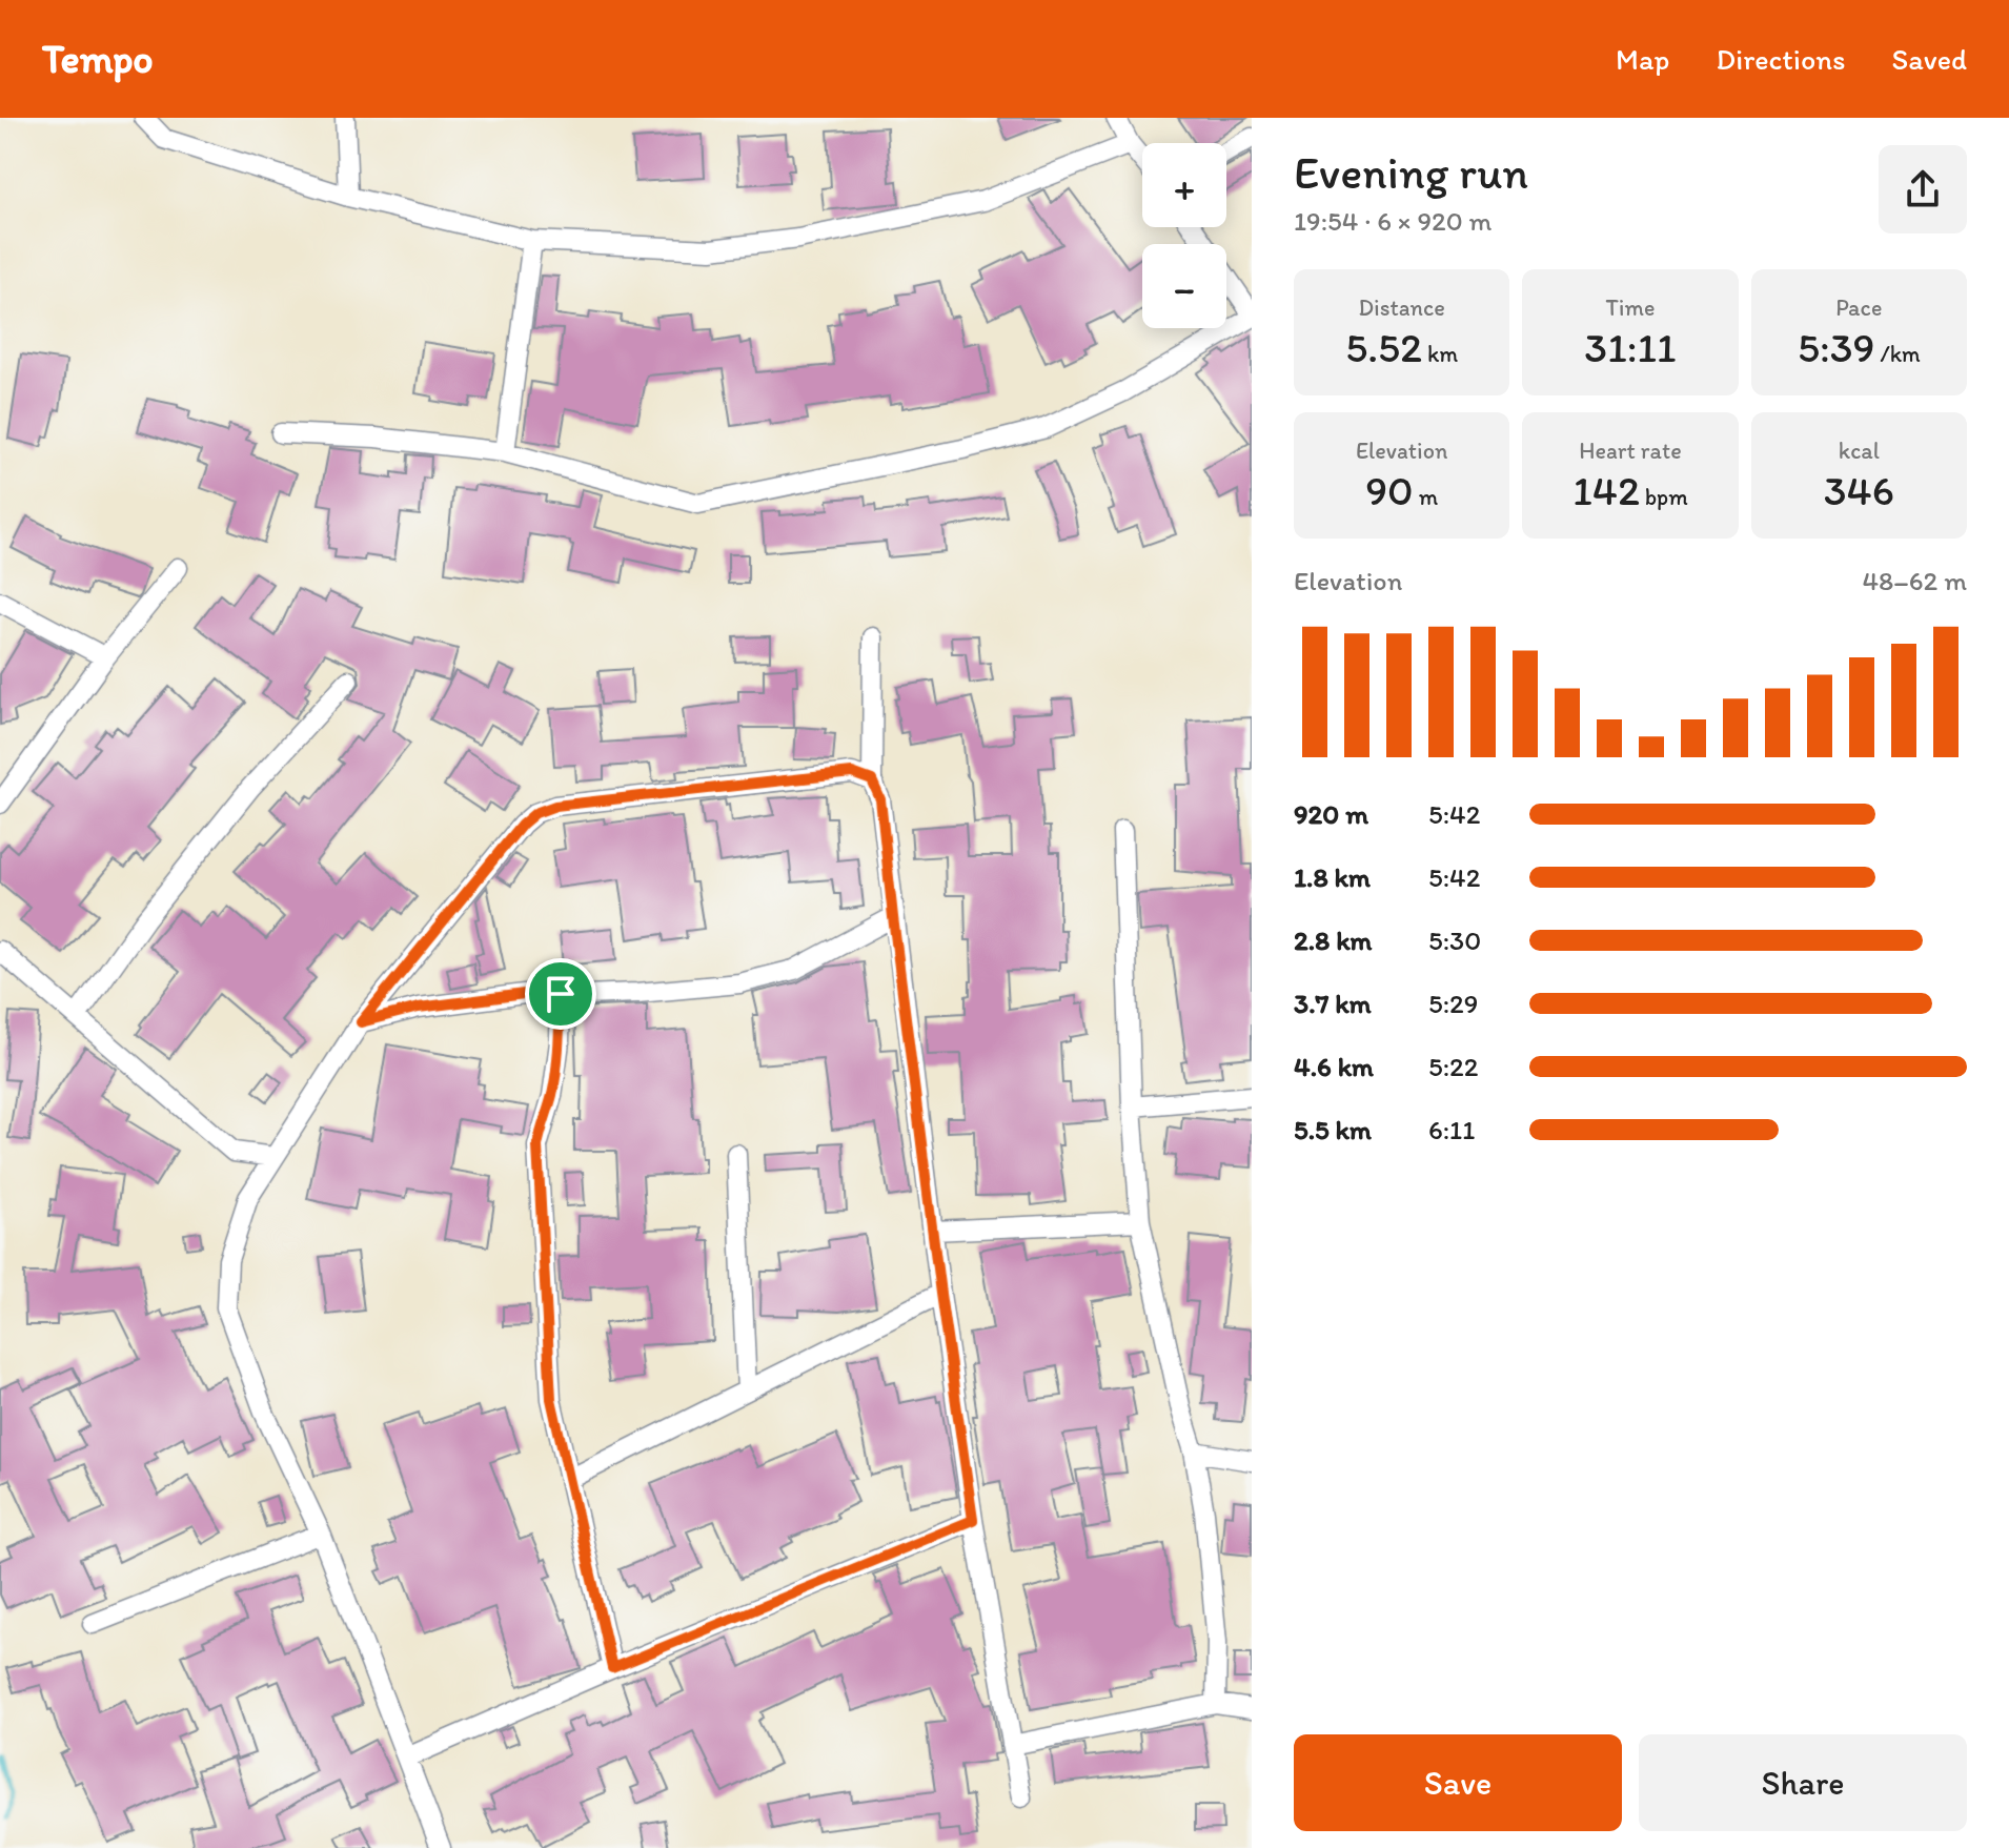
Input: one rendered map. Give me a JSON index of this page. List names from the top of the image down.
{
  "page": {
    "header": "Tempo",
    "nav": ["Map", "Directions", "Saved"],
    "heading": ["Evening run", "19:54 · 6 × 920 m"],
    "map_buttons": ["+", "−"],
    "stats": [
      ["Distance", "5.52 km"],
      ["Time", "31:11"],
      ["Pace", "5:39 /km"],
      ["Elevation", "90 m"],
      ["Heart rate", "142 bpm"],
      ["kcal", "346"]
    ],
    "chart": ["Elevation", "48–62 m"],
    "list": [
      {
        "name": "920 m",
        "note": "5:42"
      },
      {
        "name": "1.8 km",
        "note": "5:42"
      },
      {
        "name": "2.8 km",
        "note": "5:30"
      },
      {
        "name": "3.7 km",
        "note": "5:29"
      },
      {
        "name": "4.6 km",
        "note": "5:22"
      },
      {
        "name": "5.5 km",
        "note": "6:11"
      }
    ],
    "buttons": ["Save", "Share"]
  }
}
